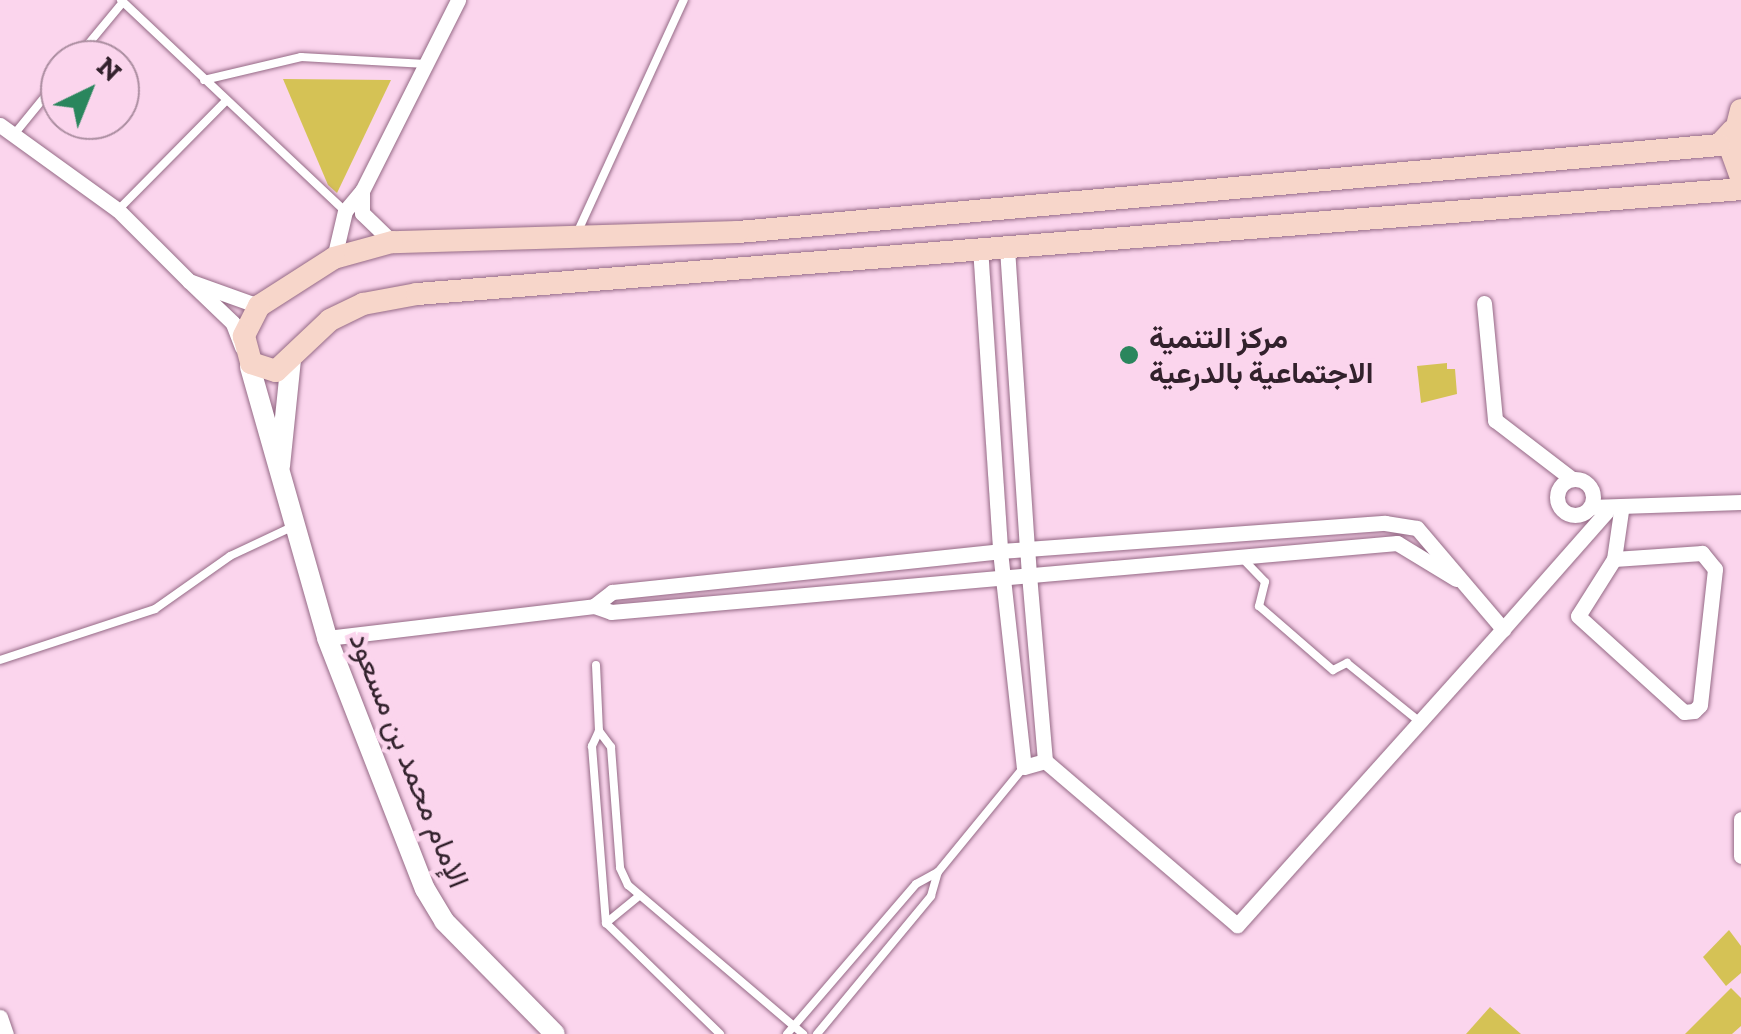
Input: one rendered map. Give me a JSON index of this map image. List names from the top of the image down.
{
  "streets": {
    "street": ["الإمام محمد بن مسعود"]
  },
  "places": ["مركز التنمية الاجتماعية بالدرعية"],
  "north": "top right"
}
